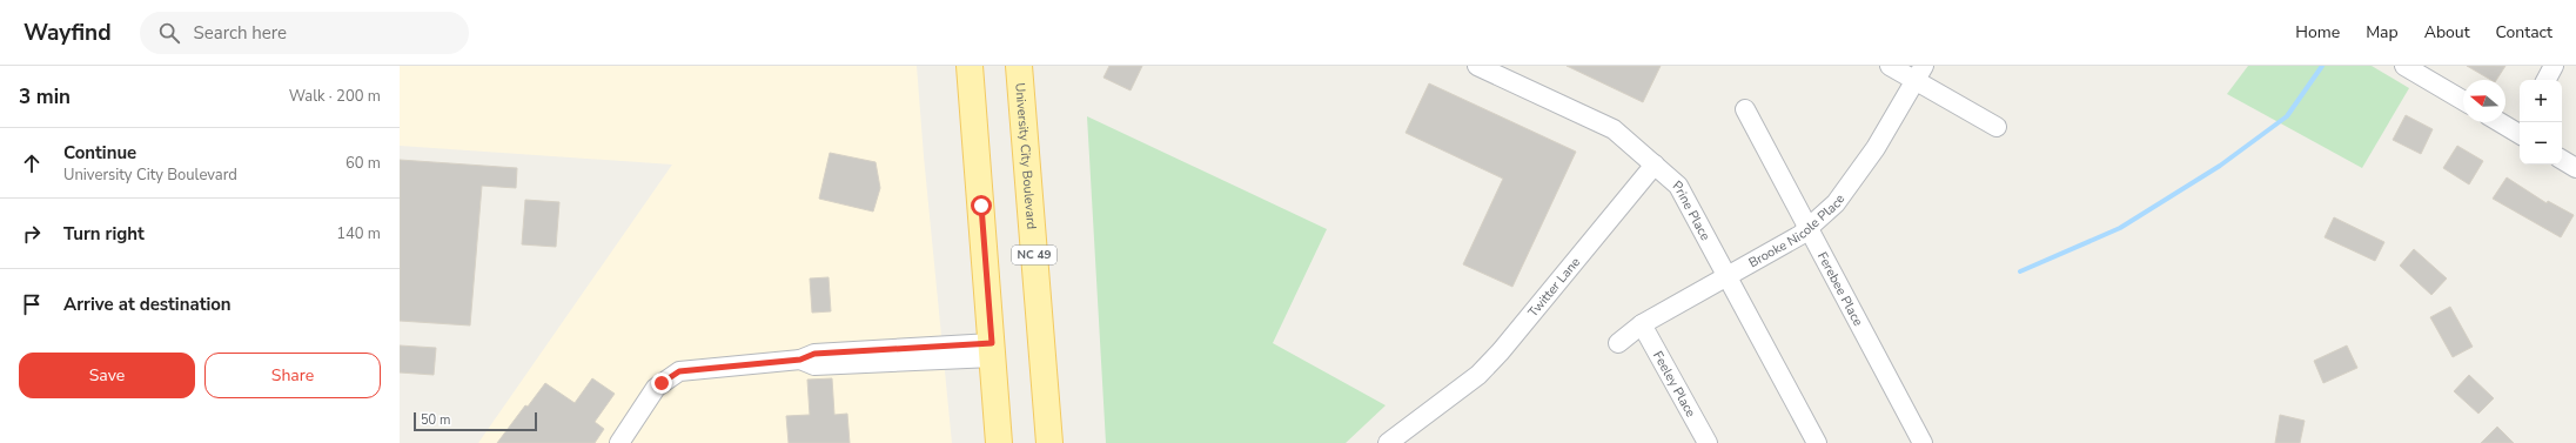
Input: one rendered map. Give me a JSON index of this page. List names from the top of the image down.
{
  "streets": {
    "main road": ["University City Boulevard", "NC 49"],
    "street": [
      "Prine Place",
      "Brooke Nicole Place",
      "Twitter Lane",
      "Ferebee Place",
      "Feeley Place"
    ]
  },
  "crossings": [
    ["Prine Place", "Brooke Nicole Place"],
    ["Prine Place", "Twitter Lane"],
    ["Brooke Nicole Place", "Ferebee Place"],
    ["Brooke Nicole Place", "Feeley Place"]
  ],
  "scale_bar": "50 m",
  "north": "left",
  "page": {
    "header": "Wayfind",
    "search": "Search here",
    "nav": [
      "Home",
      "Map",
      "About",
      "Contact"
    ],
    "heading": ["3 min", "Walk · 200 m"],
    "map_buttons": ["+", "−"],
    "list": [
      ["Continue", "University City Boulevard", "60 m"],
      ["Turn right", "140 m"],
      "Arrive at destination"
    ],
    "buttons": ["Save", "Share"],
    "scale": "50 m"
  }
}
